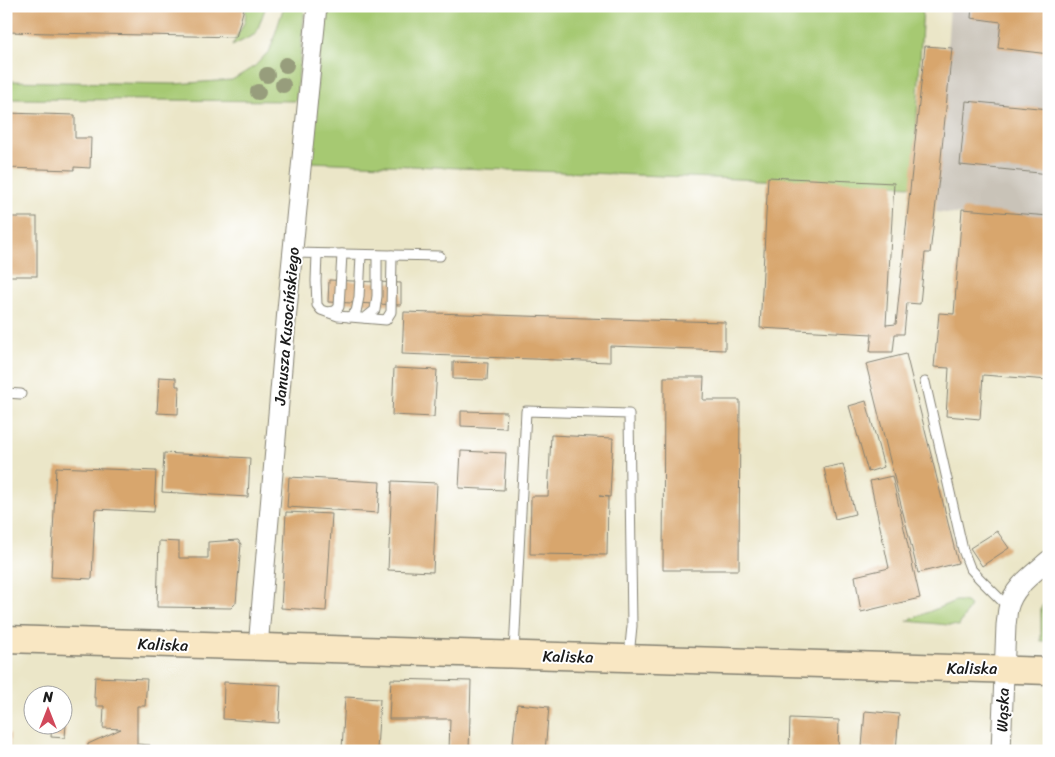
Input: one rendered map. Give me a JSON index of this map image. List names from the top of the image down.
{
  "streets": {
    "street": ["Janusza Kusocińskiego", "Kaliska", "Wąska"]
  },
  "crossings": [
    ["Janusza Kusocińskiego", "Kaliska"],
    ["Kaliska", "Wąska"]
  ],
  "north": "top"
}
